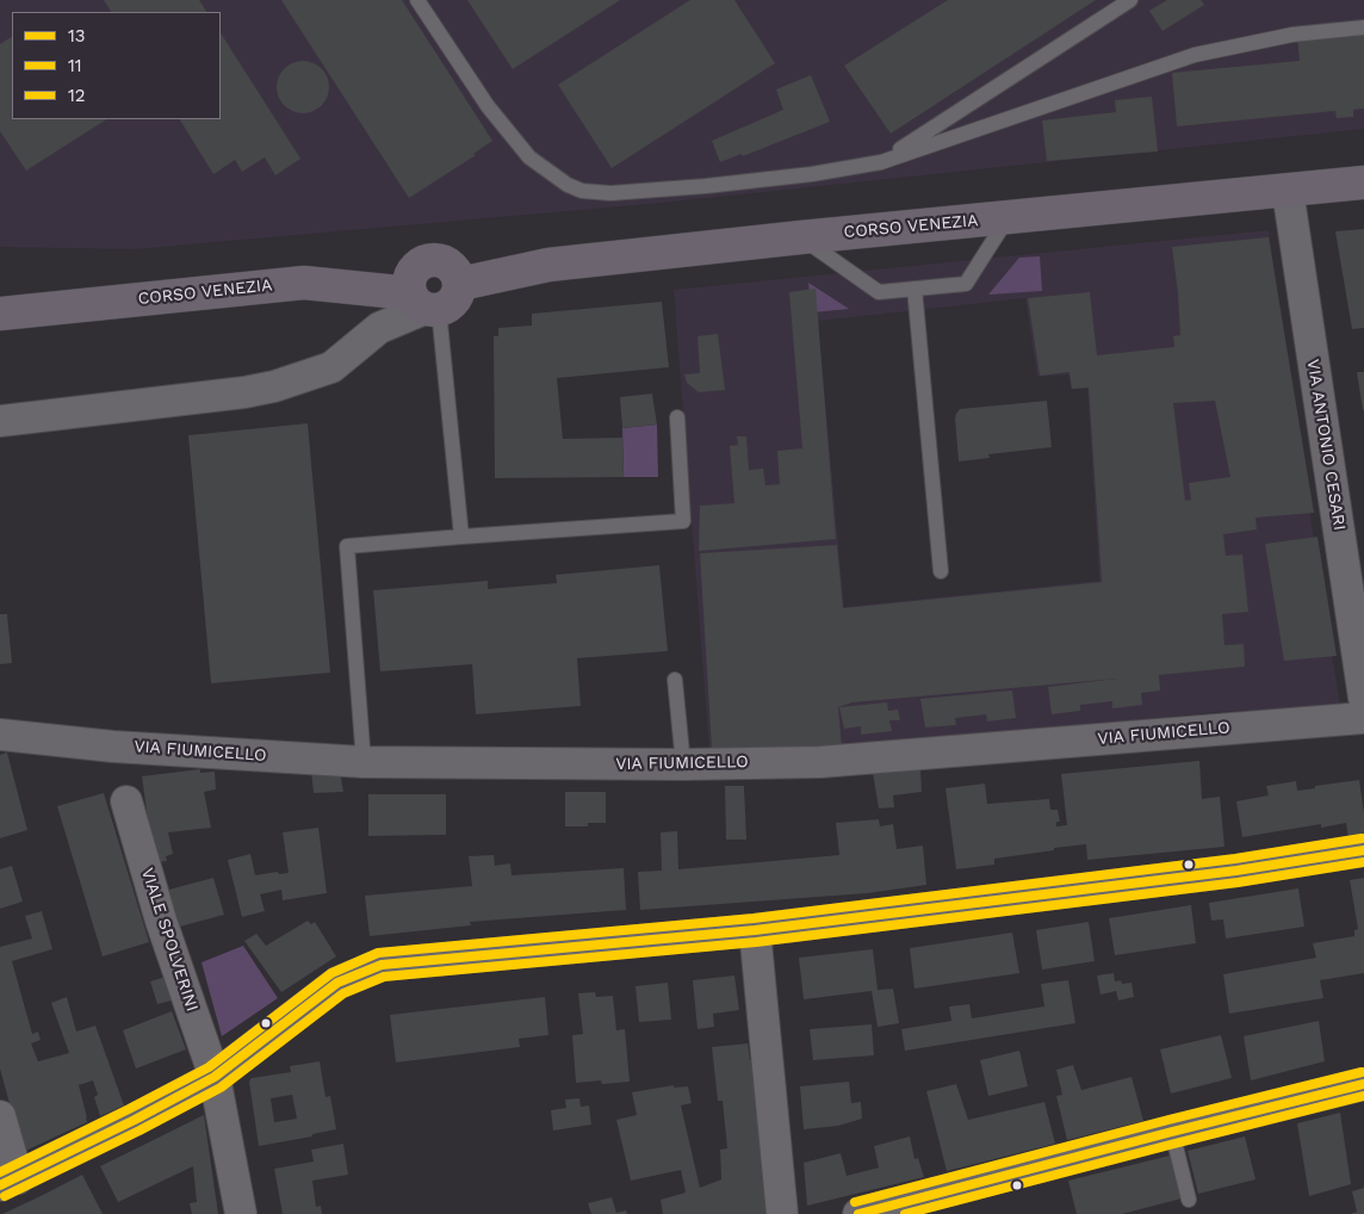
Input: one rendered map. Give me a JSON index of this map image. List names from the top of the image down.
{
  "streets": {
    "main road": ["CORSO VENEZIA"],
    "street": ["VIA ANTONIO CESARI", "VIA FIUMICELLO", "VIALE SPOLVERINI"]
  },
  "crossings": [
    ["CORSO VENEZIA", "VIA ANTONIO CESARI"]
  ],
  "lines": ["transit line 12", "transit line 13", "transit line 11"],
  "legend": ["13", "11", "12"]
}
